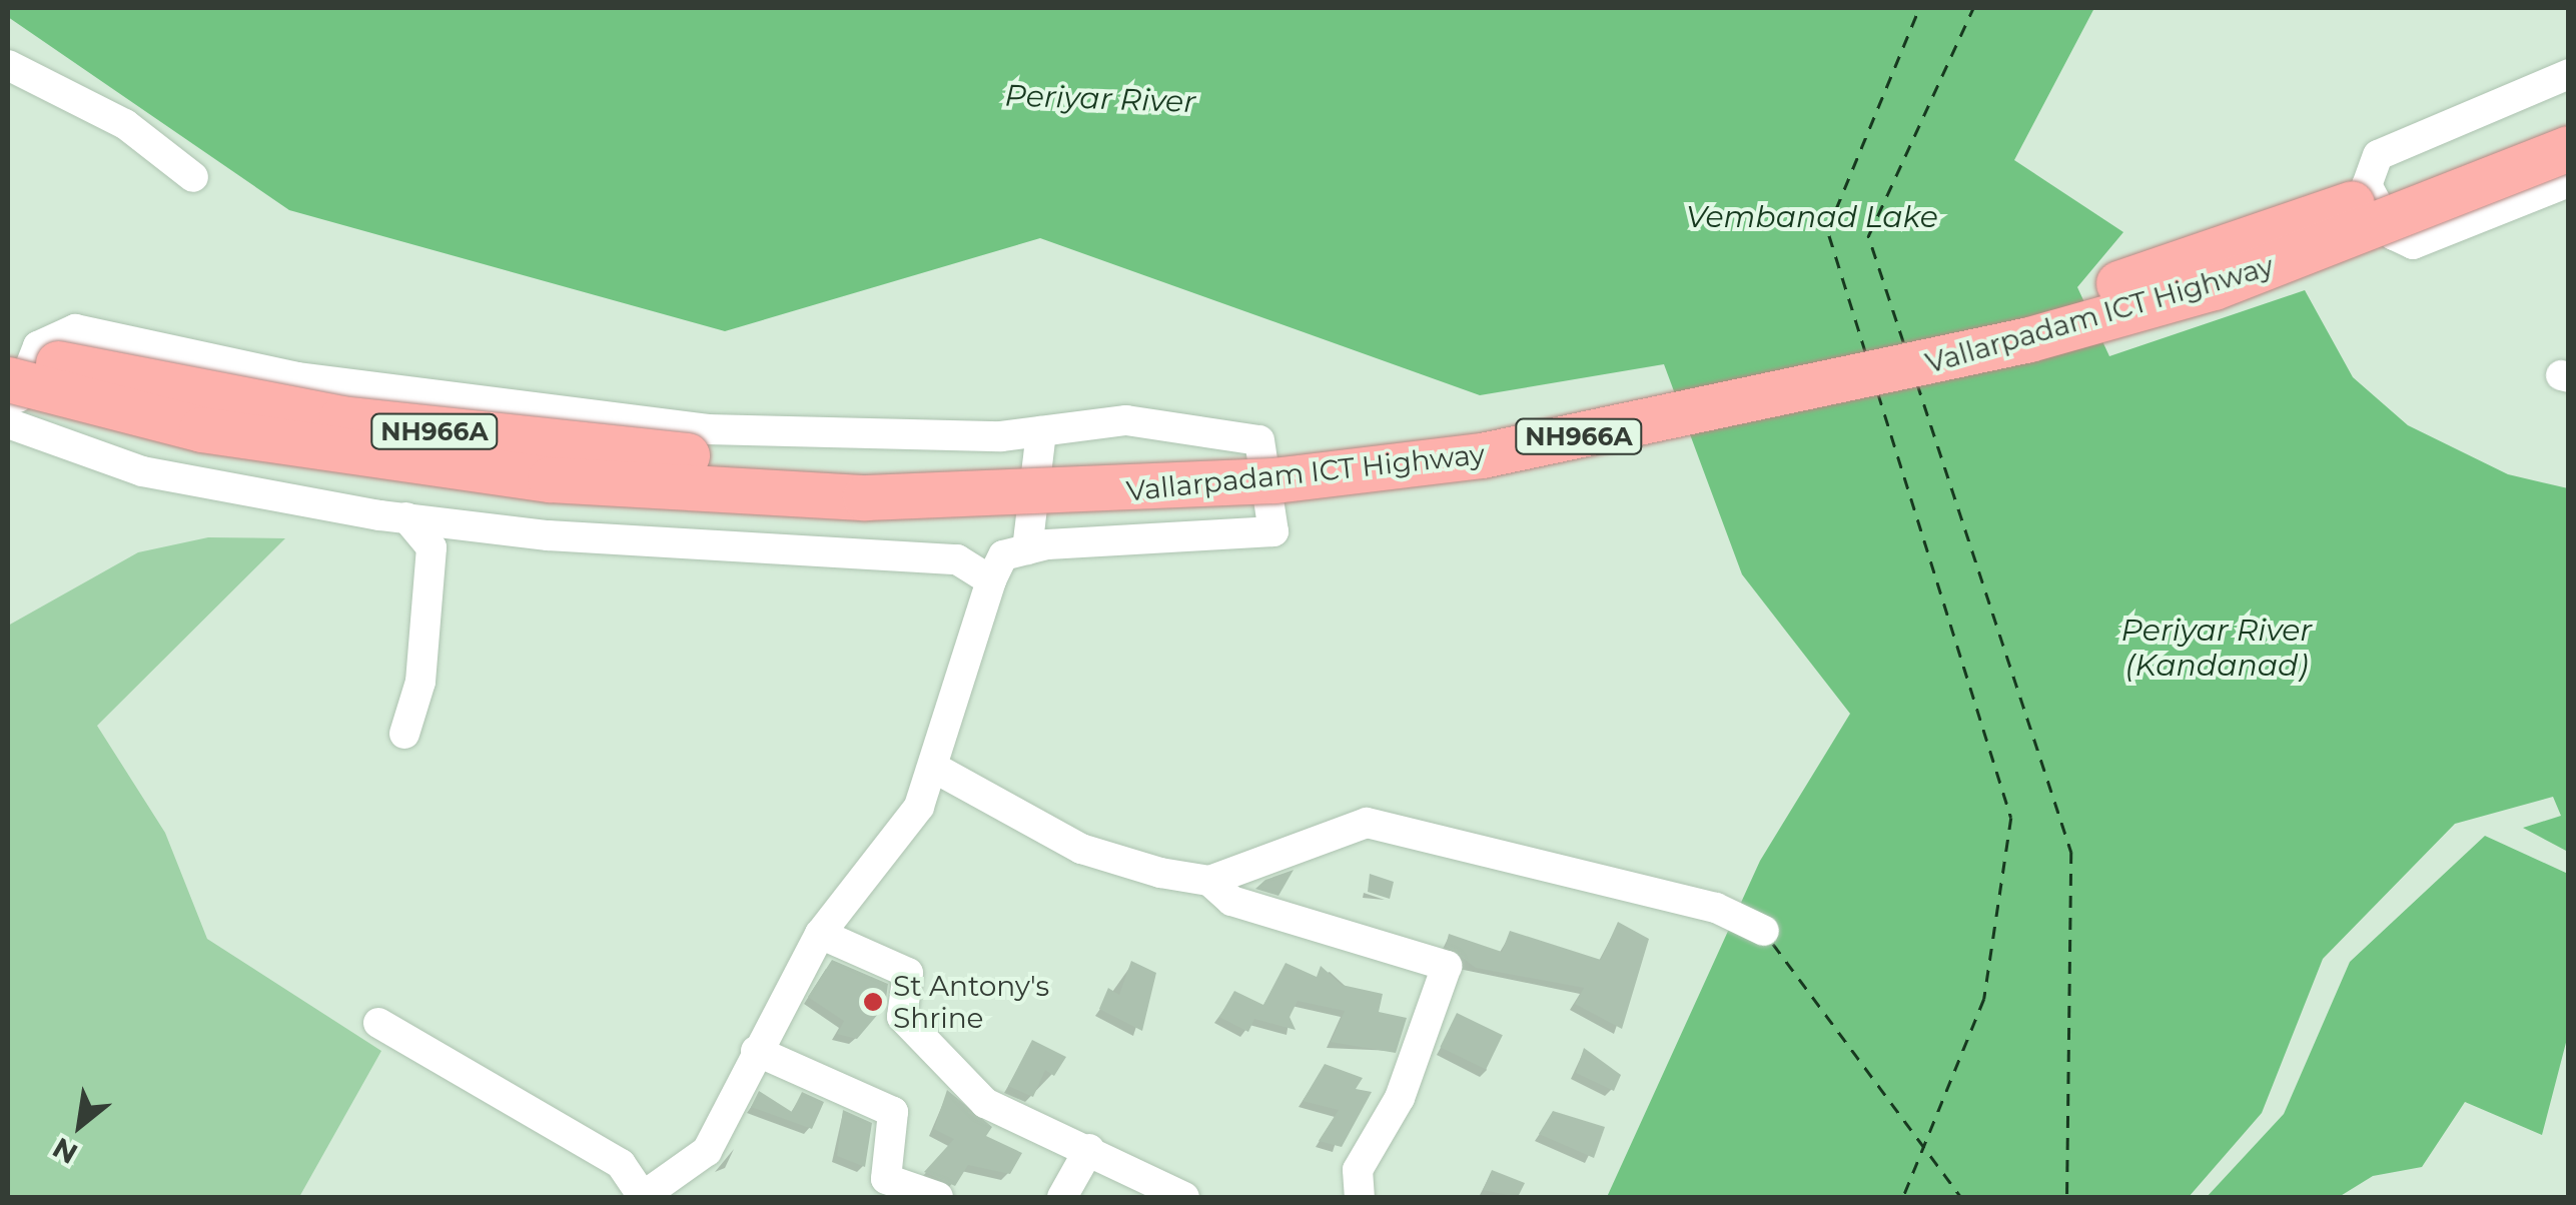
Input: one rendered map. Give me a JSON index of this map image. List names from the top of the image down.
{
  "streets": {
    "highway": ["Vallarpadam ICT Highway", "NH966A"]
  },
  "water": ["Periyar River", "Vembanad Lake", "Periyar River (Kandanad)"],
  "places": ["St Antony's Shrine"],
  "north": "bottom left"
}
